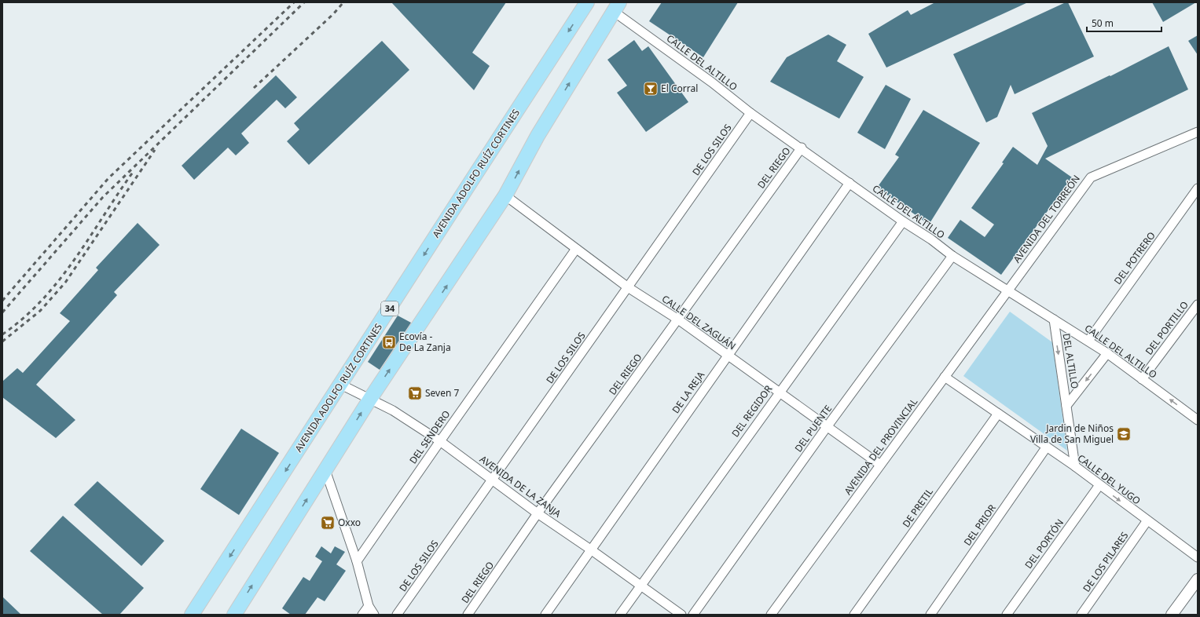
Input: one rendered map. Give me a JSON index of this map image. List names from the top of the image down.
{
  "streets": {
    "main road": ["AVENIDA ADOLFO RUÍZ CORTINES", "34"],
    "street": [
      "CALLE DEL ALTILLO",
      "DE LOS SILOS",
      "DEL RIEGO",
      "AVENIDA DEL TORREÓN",
      "DEL POTRERO",
      "CALLE DEL ZAGUÁN",
      "DEL PORTILLO",
      "DEL ALTILLO",
      "DE LA REJA",
      "DEL REGIDOR",
      "DEL PUENTE",
      "DEL SENDERO",
      "AVENIDA DEL PROVINCIAL",
      "CALLE DEL YUGO",
      "AVENIDA DE LA ZANJA",
      "DE PRETIL",
      "DEL PRIOR",
      "DEL PORTÓN",
      "DE LOS PILARES"
    ]
  },
  "crossings": [
    ["CALLE DEL ALTILLO", "DE LOS SILOS"],
    ["CALLE DEL ALTILLO", "DEL RIEGO"],
    ["CALLE DEL ALTILLO", "AVENIDA DEL TORREÓN"],
    ["CALLE DEL ALTILLO", "DEL POTRERO"],
    ["CALLE DEL ALTILLO", "DEL PORTILLO"],
    ["CALLE DEL ALTILLO", "DEL ALTILLO"],
    ["CALLE DEL ALTILLO", "DE LA REJA"],
    ["CALLE DEL ALTILLO", "DEL REGIDOR"],
    ["CALLE DEL ALTILLO", "DEL PUENTE"],
    ["CALLE DEL ALTILLO", "AVENIDA DEL PROVINCIAL"],
    ["DE LOS SILOS", "CALLE DEL ZAGUÁN"],
    ["DE LOS SILOS", "AVENIDA DE LA ZANJA"],
    ["DEL RIEGO", "CALLE DEL ZAGUÁN"],
    ["DEL RIEGO", "AVENIDA DE LA ZANJA"],
    ["AVENIDA ADOLFO RUÍZ CORTINES", "AVENIDA DE LA ZANJA"],
    ["AVENIDA DEL TORREÓN", "AVENIDA DEL PROVINCIAL"],
    ["CALLE DEL ZAGUÁN", "DE LA REJA"],
    ["CALLE DEL ZAGUÁN", "DEL REGIDOR"],
    ["CALLE DEL ZAGUÁN", "DEL PUENTE"],
    ["CALLE DEL ZAGUÁN", "DEL SENDERO"],
    ["CALLE DEL ZAGUÁN", "AVENIDA DEL PROVINCIAL"],
    ["DEL ALTILLO", "CALLE DEL YUGO"],
    ["DE LA REJA", "AVENIDA DE LA ZANJA"],
    ["DEL REGIDOR", "AVENIDA DE LA ZANJA"],
    ["DEL SENDERO", "AVENIDA DE LA ZANJA"],
    ["AVENIDA DEL PROVINCIAL", "CALLE DEL YUGO"],
    ["CALLE DEL YUGO", "DE PRETIL"],
    ["CALLE DEL YUGO", "DEL PRIOR"],
    ["CALLE DEL YUGO", "DEL PORTÓN"],
    ["CALLE DEL YUGO", "DE LOS PILARES"]
  ],
  "one_way": ["DEL ALTILLO"],
  "places": {
    "bar": ["El Corral"],
    "bus stop": ["Ecovía - De La Zanja"],
    "supermarket": ["Seven 7", "Oxxo"],
    "school or university": ["Jardin de Niños Villa de San Miguel"]
  },
  "scale_bar": "50 m"
}
